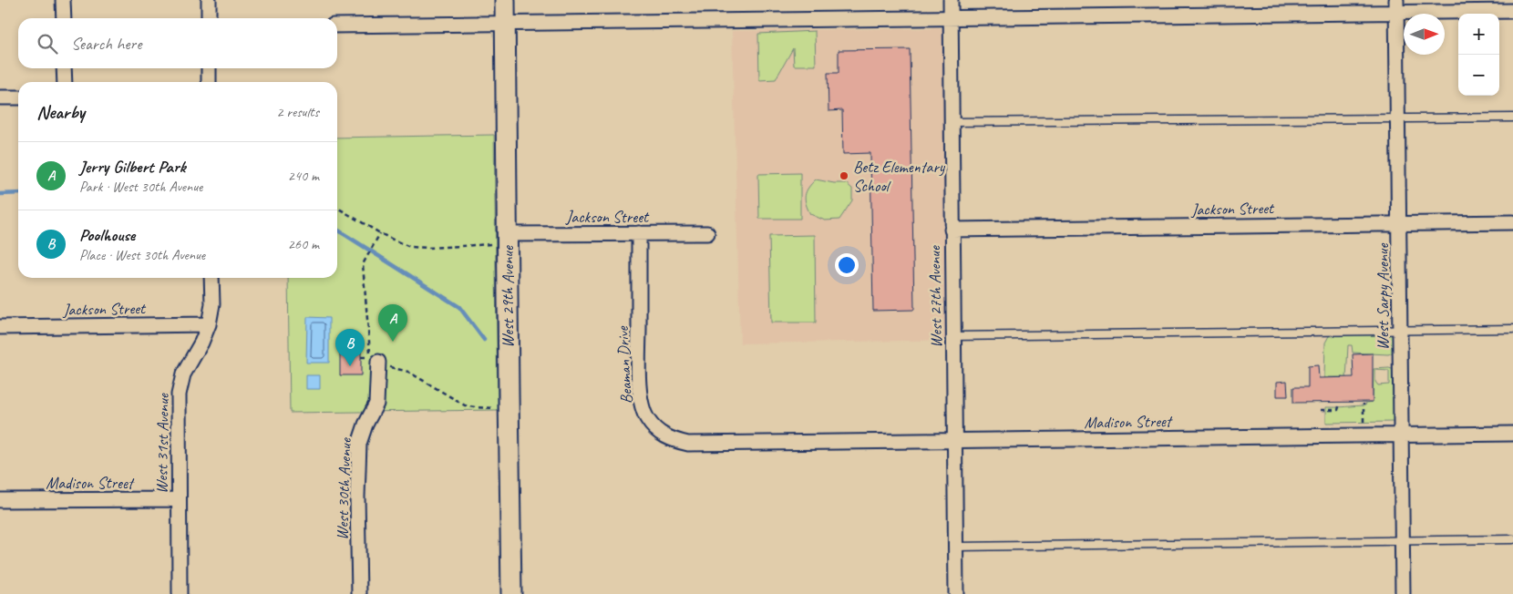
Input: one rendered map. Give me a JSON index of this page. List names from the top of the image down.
{
  "streets": {
    "street": [
      "Jackson Street",
      "West 29th Avenue",
      "West 27th Avenue",
      "West Sarpy Avenue",
      "Beaman Drive",
      "Madison Street",
      "West 31st Avenue",
      "West 30th Avenue"
    ]
  },
  "crossings": [
    ["Jackson Street", "West 29th Avenue"],
    ["Jackson Street", "West 27th Avenue"],
    ["Jackson Street", "West Sarpy Avenue"],
    ["Jackson Street", "Beaman Drive"],
    ["Jackson Street", "West 31st Avenue"],
    ["West 27th Avenue", "Madison Street"],
    ["West Sarpy Avenue", "Madison Street"],
    ["Beaman Drive", "Madison Street"],
    ["Madison Street", "West 31st Avenue"]
  ],
  "places": ["Betz Elementary School"],
  "north": "right",
  "page": {
    "map_buttons": ["+", "−"],
    "search": "Search here",
    "heading": ["Nearby", "2 results"],
    "list": [
      {
        "mark": "A",
        "name": "Jerry Gilbert Park",
        "note": "Park · West 30th Avenue",
        "value": "240 m"
      },
      {
        "mark": "B",
        "name": "Poolhouse",
        "note": "Place · West 30th Avenue",
        "value": "260 m"
      }
    ],
    "pins": ["A", "B"]
  }
}
